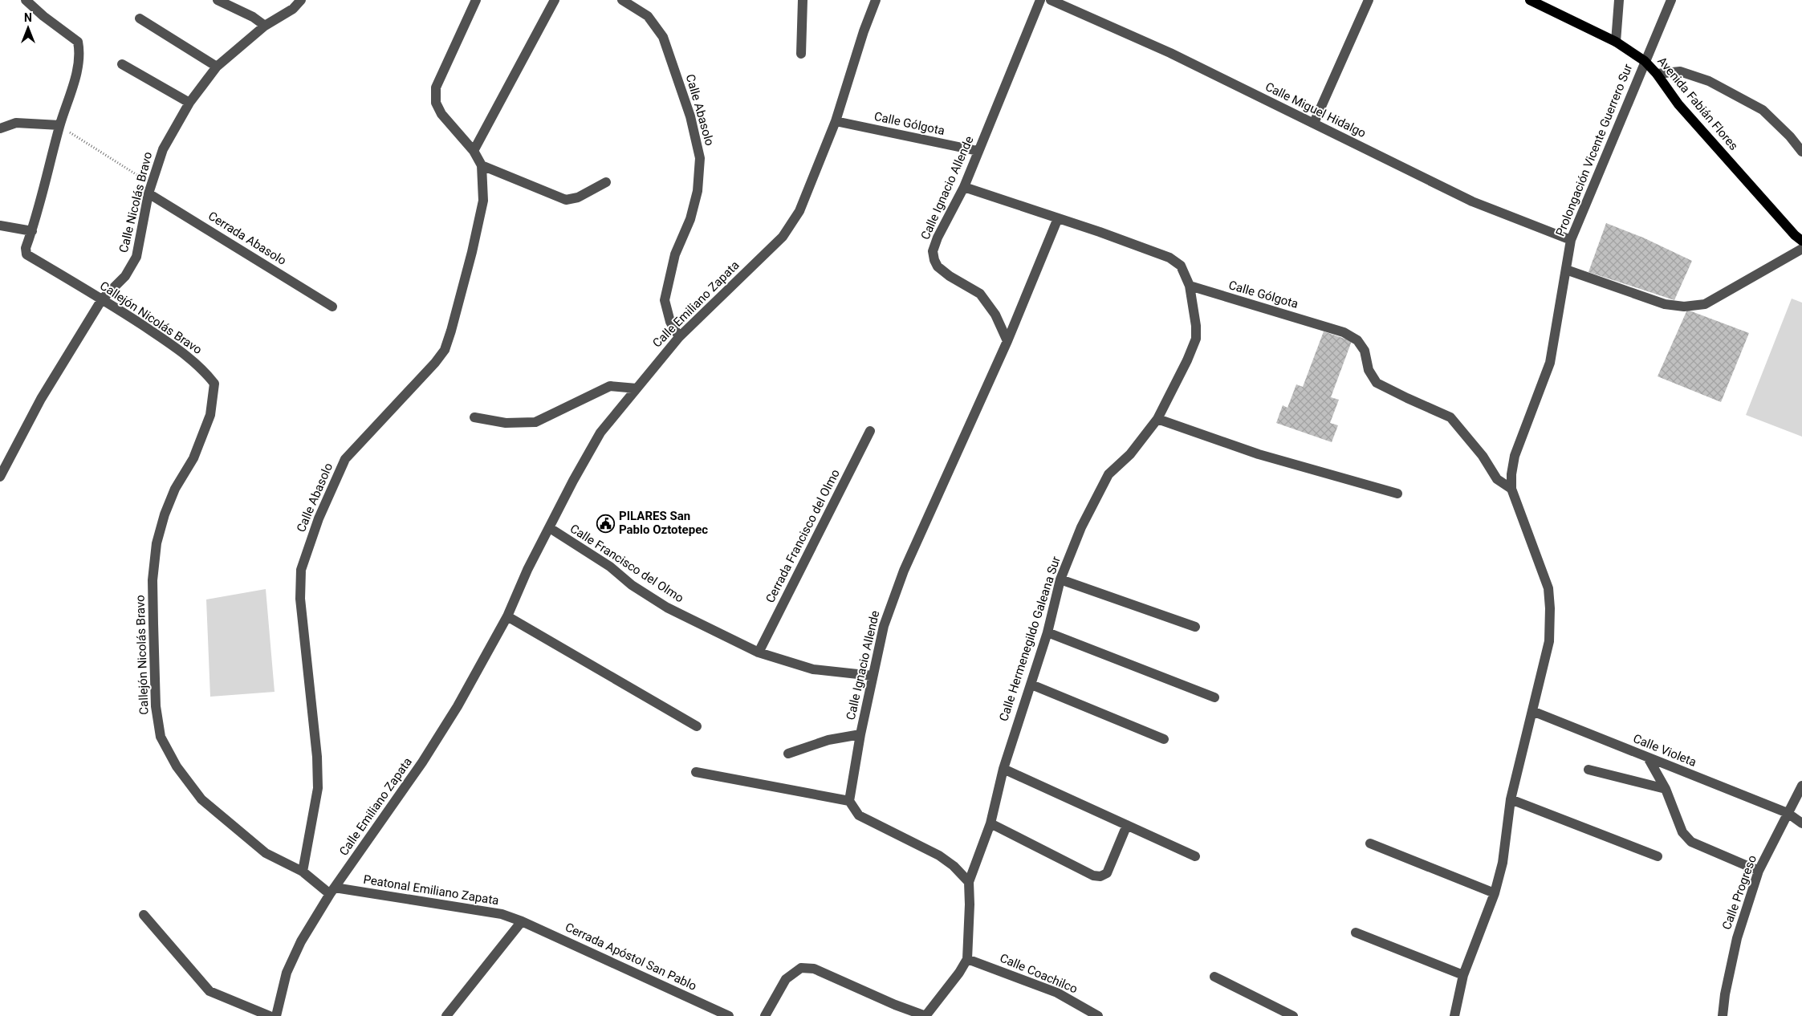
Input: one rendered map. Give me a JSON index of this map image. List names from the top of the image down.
{
  "streets": {
    "main road": ["Avenida Fabián Flores"],
    "street": [
      "Calle Abasolo",
      "Calle Miguel Hidalgo",
      "Calle Gólgota",
      "Prolongación Vicente Guerrero Sur",
      "Calle Ignacio Allende",
      "Calle Nicolás Bravo",
      "Cerrada Abasolo",
      "Calle Emiliano Zapata",
      "Callejón Nicolás Bravo",
      "Cerrada Francisco del Olmo",
      "Calle Francisco del Olmo",
      "Calle Hermenegildo Galeana Sur",
      "Calle Violeta",
      "Peatonal Emiliano Zapata",
      "Calle Progreso",
      "Cerrada Apóstol San Pablo",
      "Calle Coachilco"
    ]
  },
  "crossings": [
    ["Avenida Fabián Flores", "Prolongación Vicente Guerrero Sur"],
    ["Calle Abasolo", "Calle Emiliano Zapata"],
    ["Calle Abasolo", "Callejón Nicolás Bravo"],
    ["Calle Miguel Hidalgo", "Prolongación Vicente Guerrero Sur"],
    ["Calle Gólgota", "Prolongación Vicente Guerrero Sur"],
    ["Calle Gólgota", "Calle Ignacio Allende"],
    ["Calle Gólgota", "Calle Emiliano Zapata"],
    ["Calle Gólgota", "Calle Hermenegildo Galeana Sur"],
    ["Prolongación Vicente Guerrero Sur", "Calle Violeta"],
    ["Calle Ignacio Allende", "Calle Francisco del Olmo"],
    ["Calle Nicolás Bravo", "Cerrada Abasolo"],
    ["Calle Nicolás Bravo", "Callejón Nicolás Bravo"],
    ["Calle Emiliano Zapata", "Callejón Nicolás Bravo"],
    ["Calle Emiliano Zapata", "Calle Francisco del Olmo"],
    ["Calle Emiliano Zapata", "Peatonal Emiliano Zapata"],
    ["Callejón Nicolás Bravo", "Peatonal Emiliano Zapata"],
    ["Cerrada Francisco del Olmo", "Calle Francisco del Olmo"],
    ["Calle Hermenegildo Galeana Sur", "Calle Coachilco"],
    ["Calle Violeta", "Calle Progreso"],
    ["Peatonal Emiliano Zapata", "Cerrada Apóstol San Pablo"]
  ],
  "places": {
    "public building": ["PILARES San Pablo Oztotepec"]
  },
  "north": "top"
}
